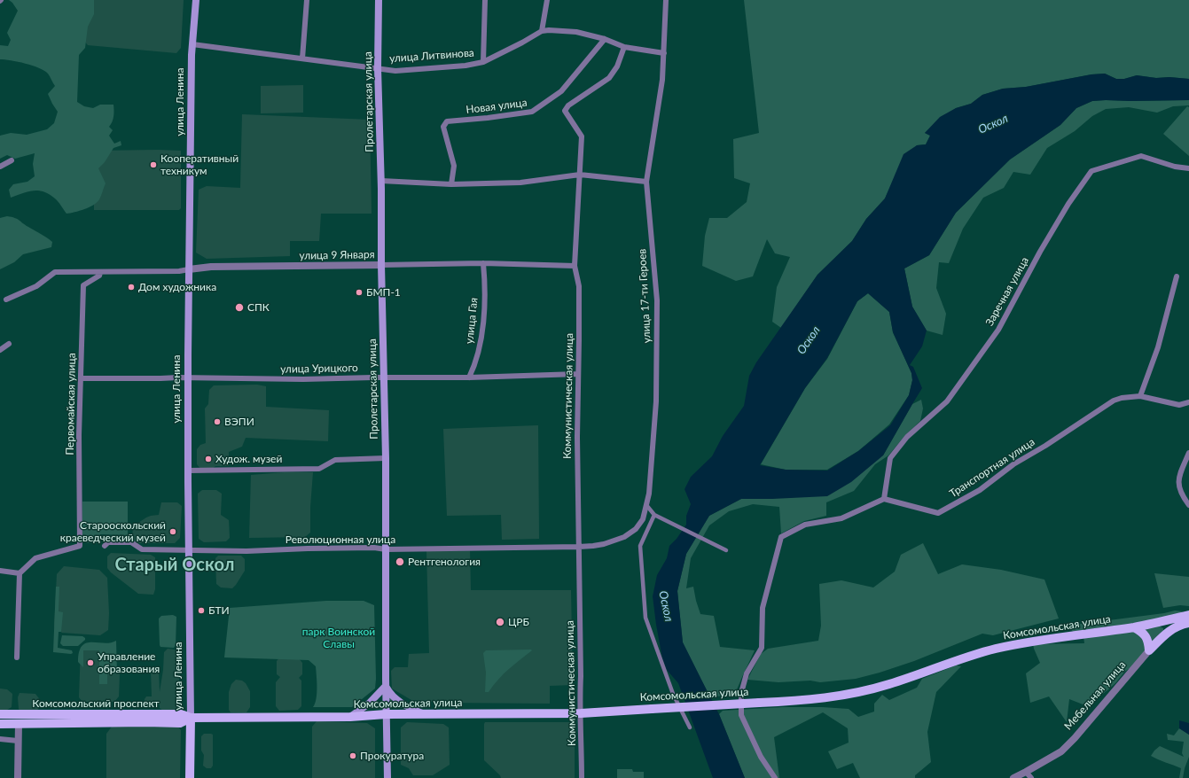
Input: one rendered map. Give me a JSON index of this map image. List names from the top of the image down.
{
  "streets": {
    "main road": [
      "улица Ленина",
      "Пролетарская улица",
      "Комсомольская улица",
      "Мебельная улица",
      "Комсомольский проспект"
    ],
    "street": [
      "улица Литвинова",
      "Новая улица",
      "улица 9 Января",
      "Заречная улица",
      "улица 17-ти Героев",
      "улица Гая",
      "улица Урицкого",
      "Коммунистическая улица",
      "Первомайская улица",
      "Транспортная улица",
      "Революционная улица"
    ]
  },
  "crossings": [
    ["улица Литвинова", "улица Ленина"],
    ["улица Литвинова", "Пролетарская улица"],
    ["улица Литвинова", "Новая улица"],
    ["улица Литвинова", "улица 17-ти Героев"],
    ["улица Литвинова", "Коммунистическая улица"],
    ["улица Ленина", "улица 9 Января"],
    ["улица Ленина", "улица Урицкого"],
    ["улица Ленина", "Революционная улица"],
    ["улица Ленина", "Комсомольская улица"],
    ["улица Ленина", "Комсомольский проспект"],
    ["Пролетарская улица", "улица 9 Января"],
    ["Пролетарская улица", "улица Урицкого"],
    ["Пролетарская улица", "Революционная улица"],
    ["Пролетарская улица", "Комсомольская улица"],
    ["улица 9 Января", "улица Гая"],
    ["улица 9 Января", "Коммунистическая улица"],
    ["улица 9 Января", "Первомайская улица"],
    ["Заречная улица", "Транспортная улица"],
    ["улица 17-ти Героев", "Коммунистическая улица"],
    ["улица 17-ти Героев", "Революционная улица"],
    ["улица Гая", "улица Урицкого"],
    ["улица Урицкого", "Коммунистическая улица"],
    ["улица Урицкого", "Первомайская улица"],
    ["Коммунистическая улица", "Революционная улица"],
    ["Коммунистическая улица", "Комсомольская улица"],
    ["Комсомольская улица", "Мебельная улица"],
    ["Комсомольская улица", "Комсомольский проспект"]
  ],
  "districts": ["Старый Оскол"],
  "water": ["Оскол"],
  "parks": ["парк Воинской Славы"],
  "places": [
    "Кооперативный техникум",
    "Дом художника",
    "БМП-1",
    "СПК",
    "ВЭПИ",
    "Худож. музей",
    "Старооскольский краеведческий музей",
    "Рентгенология",
    "БТИ",
    "ЦРБ",
    "Управление образования",
    "Прокуратура"
  ]
}
